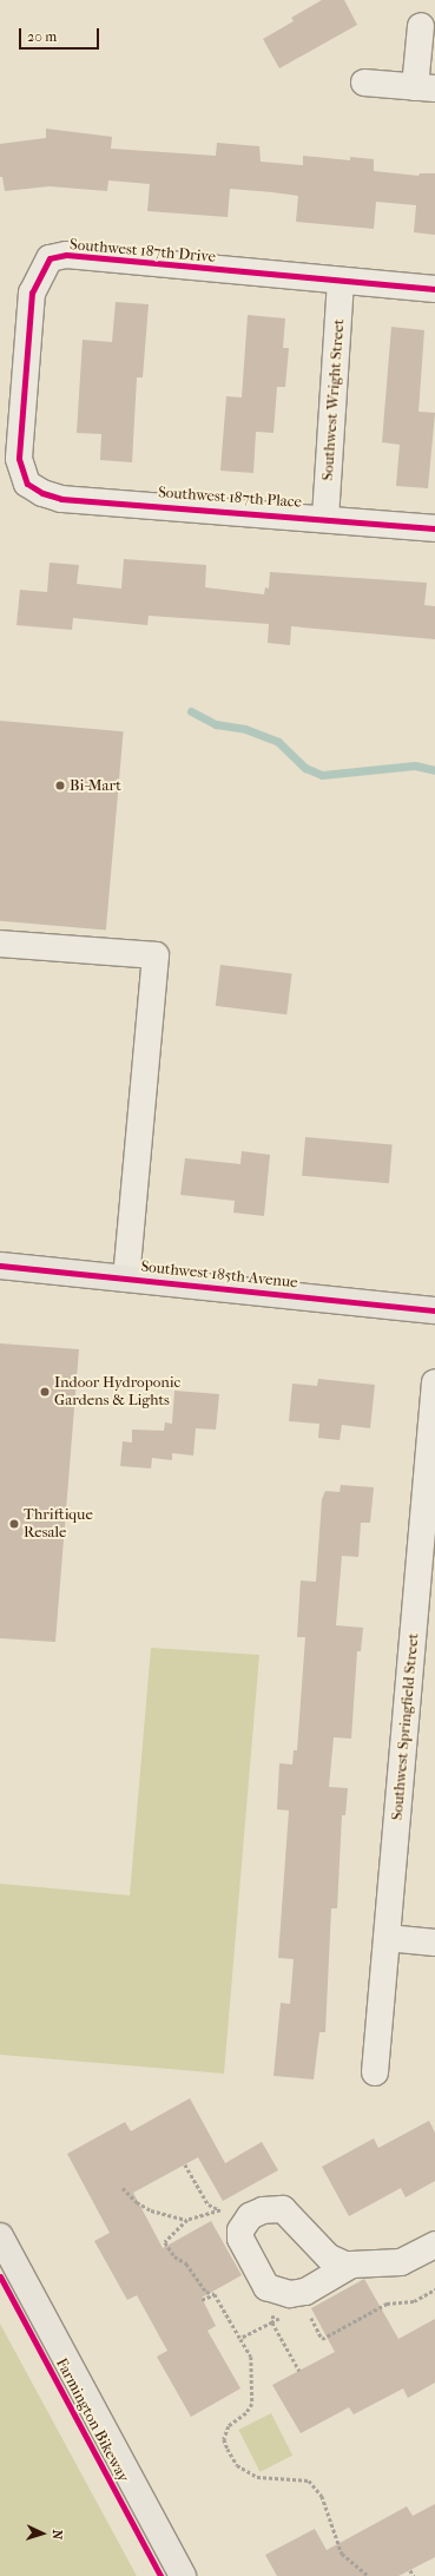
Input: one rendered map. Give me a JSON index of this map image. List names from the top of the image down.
{
  "streets": {
    "main road": ["Southwest 185th Avenue"],
    "street": [
      "Southwest 187th Drive",
      "Southwest Wright Street",
      "Southwest 187th Place",
      "Southwest Springfield Street"
    ],
    "cycle path": ["Farmington Bikeway"]
  },
  "crossings": [
    ["Southwest 187th Drive", "Southwest Wright Street"],
    ["Southwest 187th Drive", "Southwest 187th Place"],
    ["Southwest Wright Street", "Southwest 187th Place"]
  ],
  "places": ["Bi-Mart", "Indoor Hydroponic Gardens & Lights", "Thriftique Resale"],
  "scale_bar": "20 m",
  "north": "right"
}
